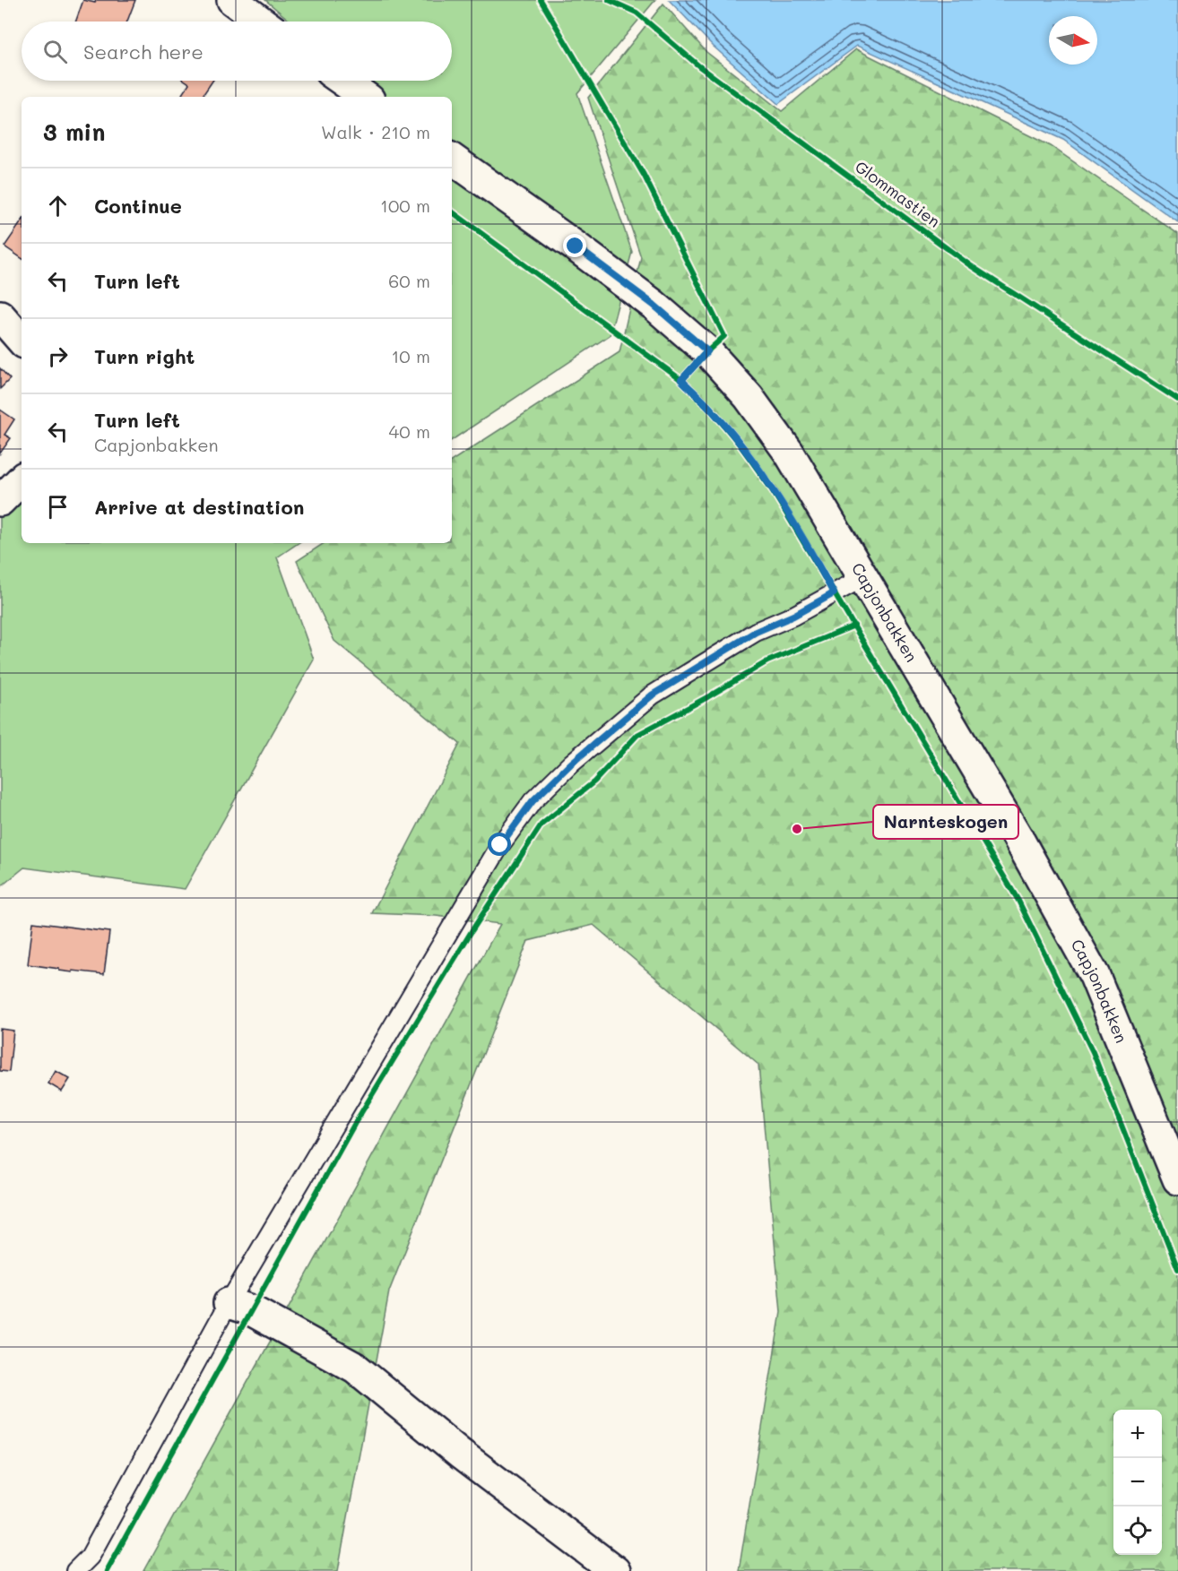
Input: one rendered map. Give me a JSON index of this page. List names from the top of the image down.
{
  "streets": {
    "main road": ["Capjonbakken"],
    "cycle path": ["Glommastien"]
  },
  "places": ["Narnteskogen"],
  "north": "right",
  "page": {
    "search": "Search here",
    "heading": ["3 min", "Walk · 210 m"],
    "list": [
      ["Continue", "100 m"],
      ["Turn left", "60 m"],
      ["Turn right", "10 m"],
      ["Turn left", "Capjonbakken", "40 m"],
      "Arrive at destination"
    ],
    "map_buttons": ["+", "−"]
  }
}
